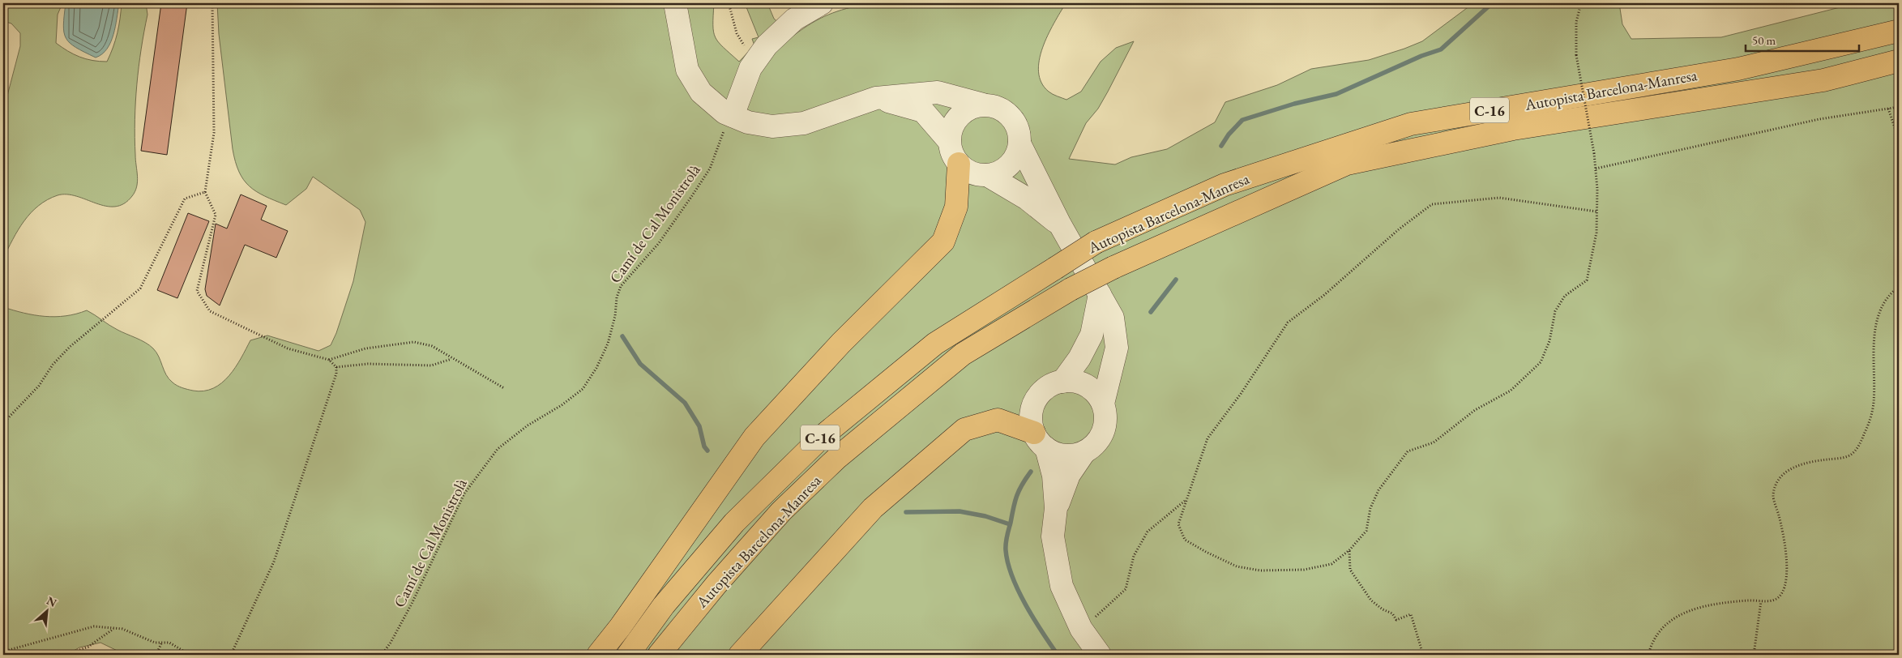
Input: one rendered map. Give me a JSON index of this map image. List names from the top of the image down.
{
  "streets": {
    "highway": ["Autopista Barcelona-Manresa", "C-16"],
    "path": ["Camí de Cal Monistrolà"]
  },
  "scale_bar": "50 m",
  "north": "top right"
}
